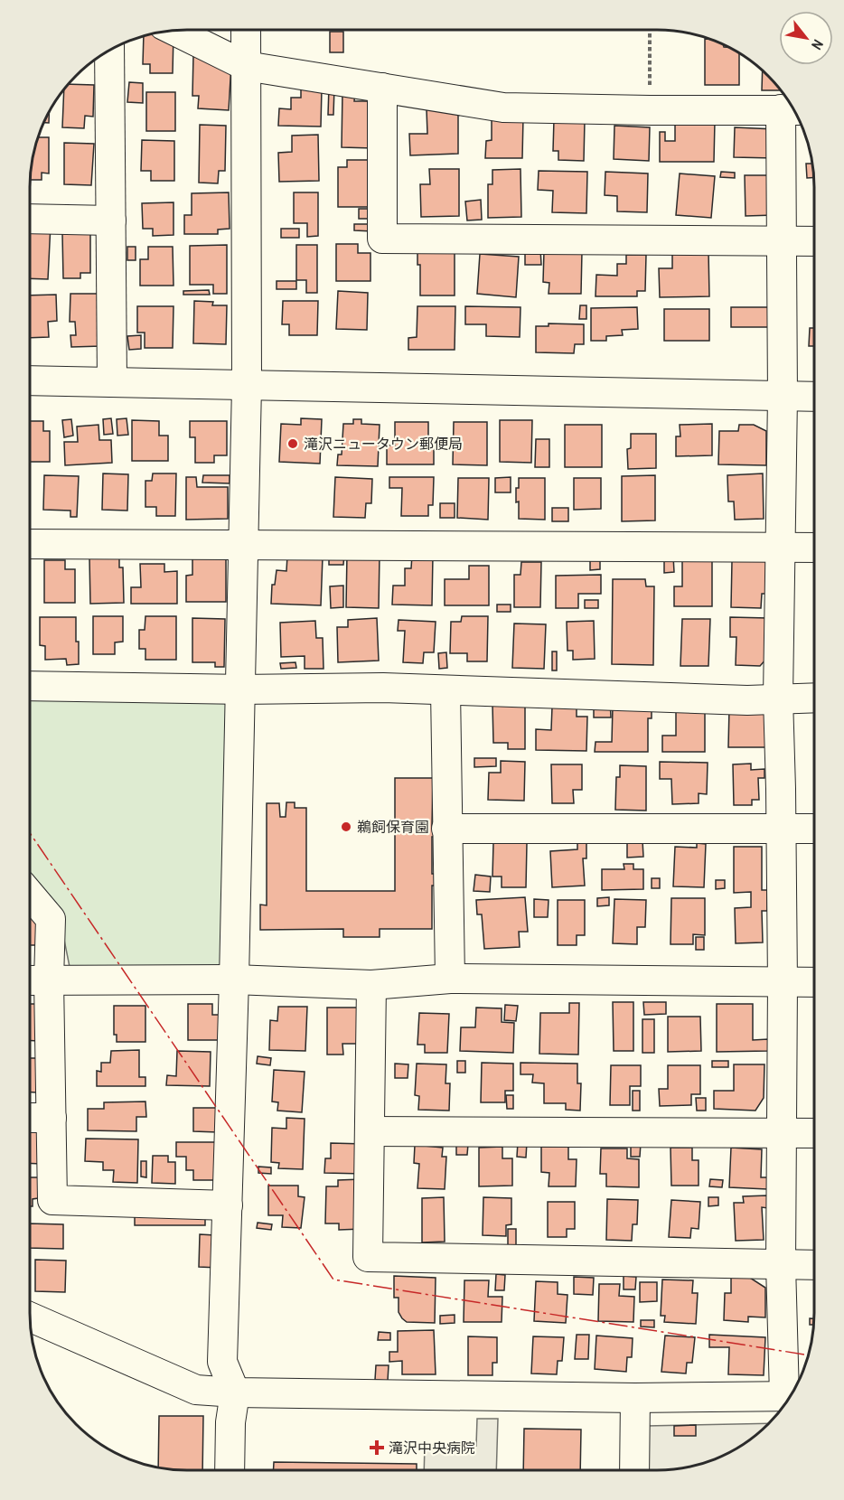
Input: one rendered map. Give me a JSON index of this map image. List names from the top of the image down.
{
  "places": {
    "other": ["滝沢ニュータウン郵便局", "鵜飼保育園"],
    "health": ["滝沢中央病院"]
  },
  "north": "bottom right"
}
